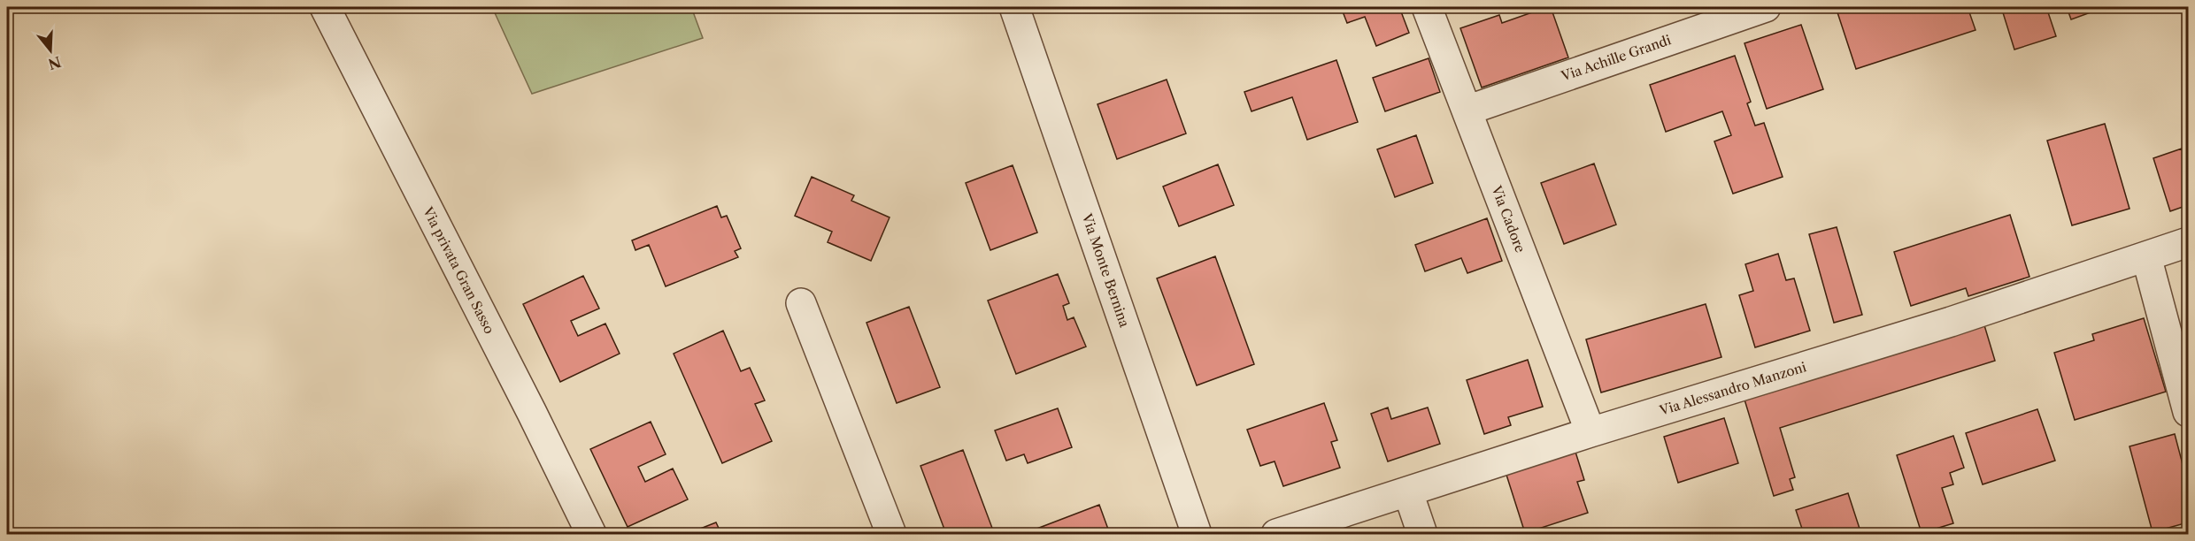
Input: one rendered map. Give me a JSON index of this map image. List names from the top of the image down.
{
  "streets": {
    "street": [
      "Via Achille Grandi",
      "Via Cadore",
      "Via privata Gran Sasso",
      "Via Monte Bernina",
      "Via Alessandro Manzoni"
    ]
  },
  "crossings": [
    ["Via Achille Grandi", "Via Cadore"],
    ["Via Cadore", "Via Alessandro Manzoni"]
  ],
  "north": "bottom"
}
